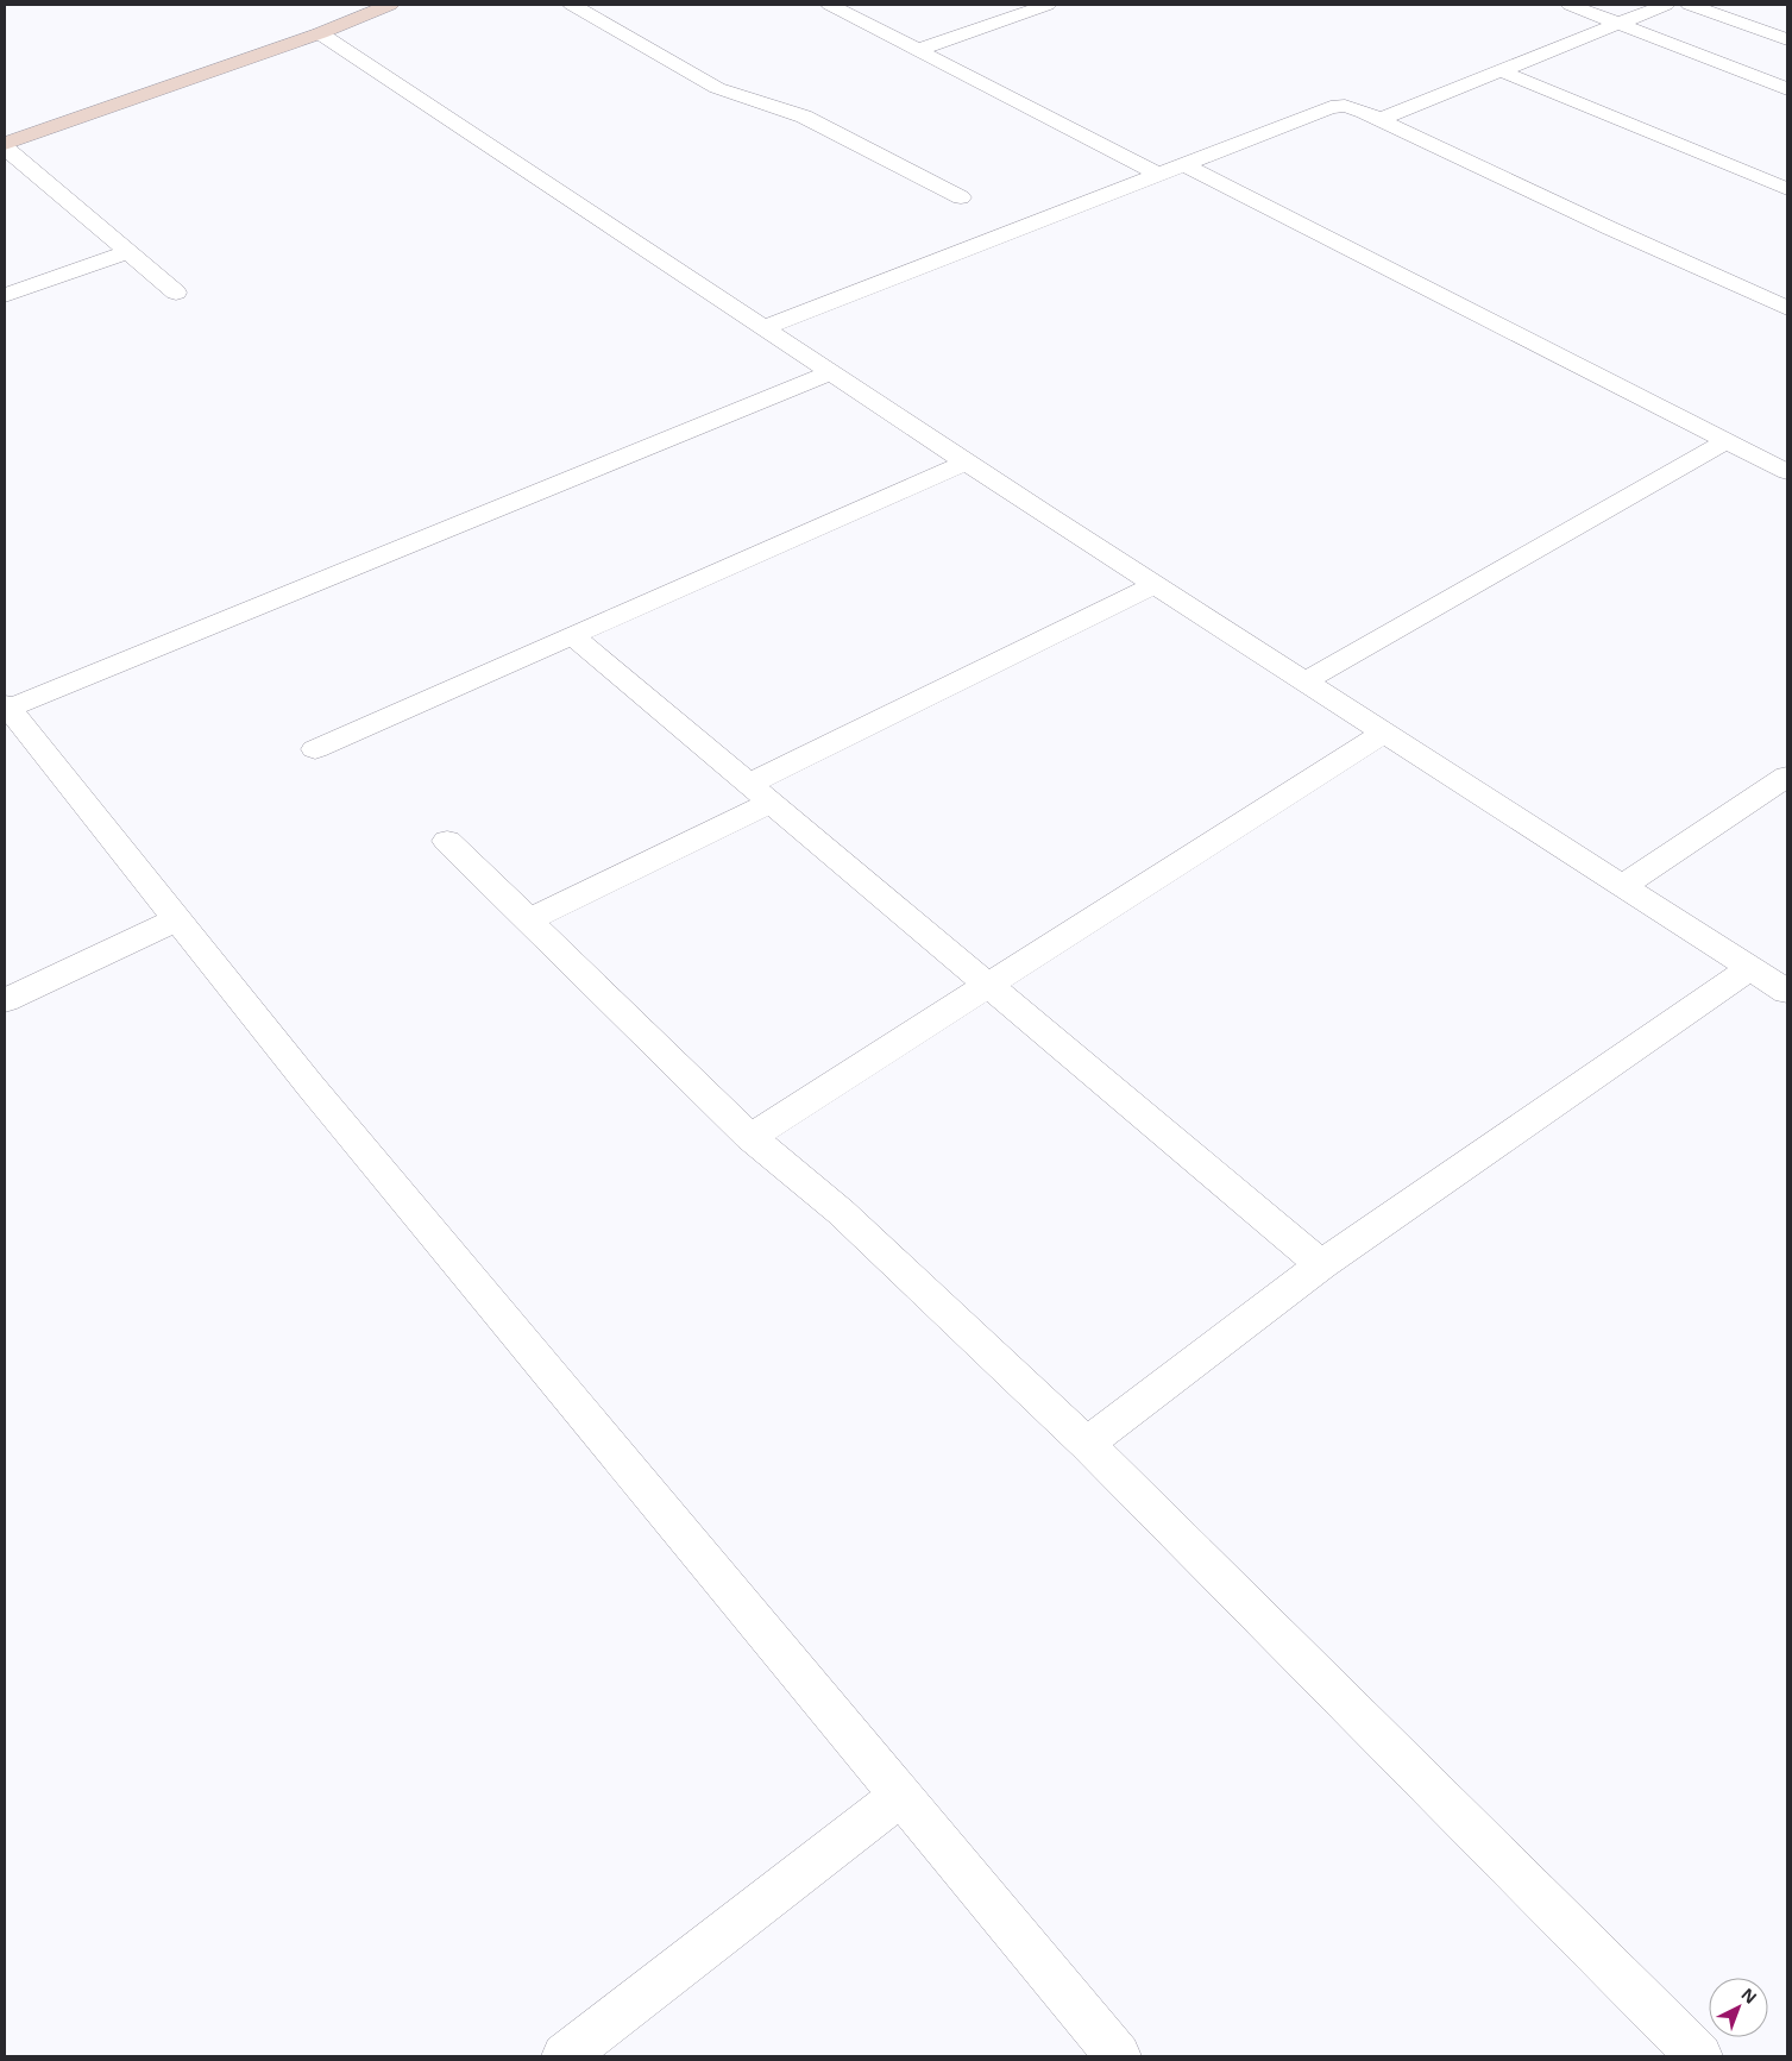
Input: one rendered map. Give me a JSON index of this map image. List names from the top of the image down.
{
  "north": "top right"
}
